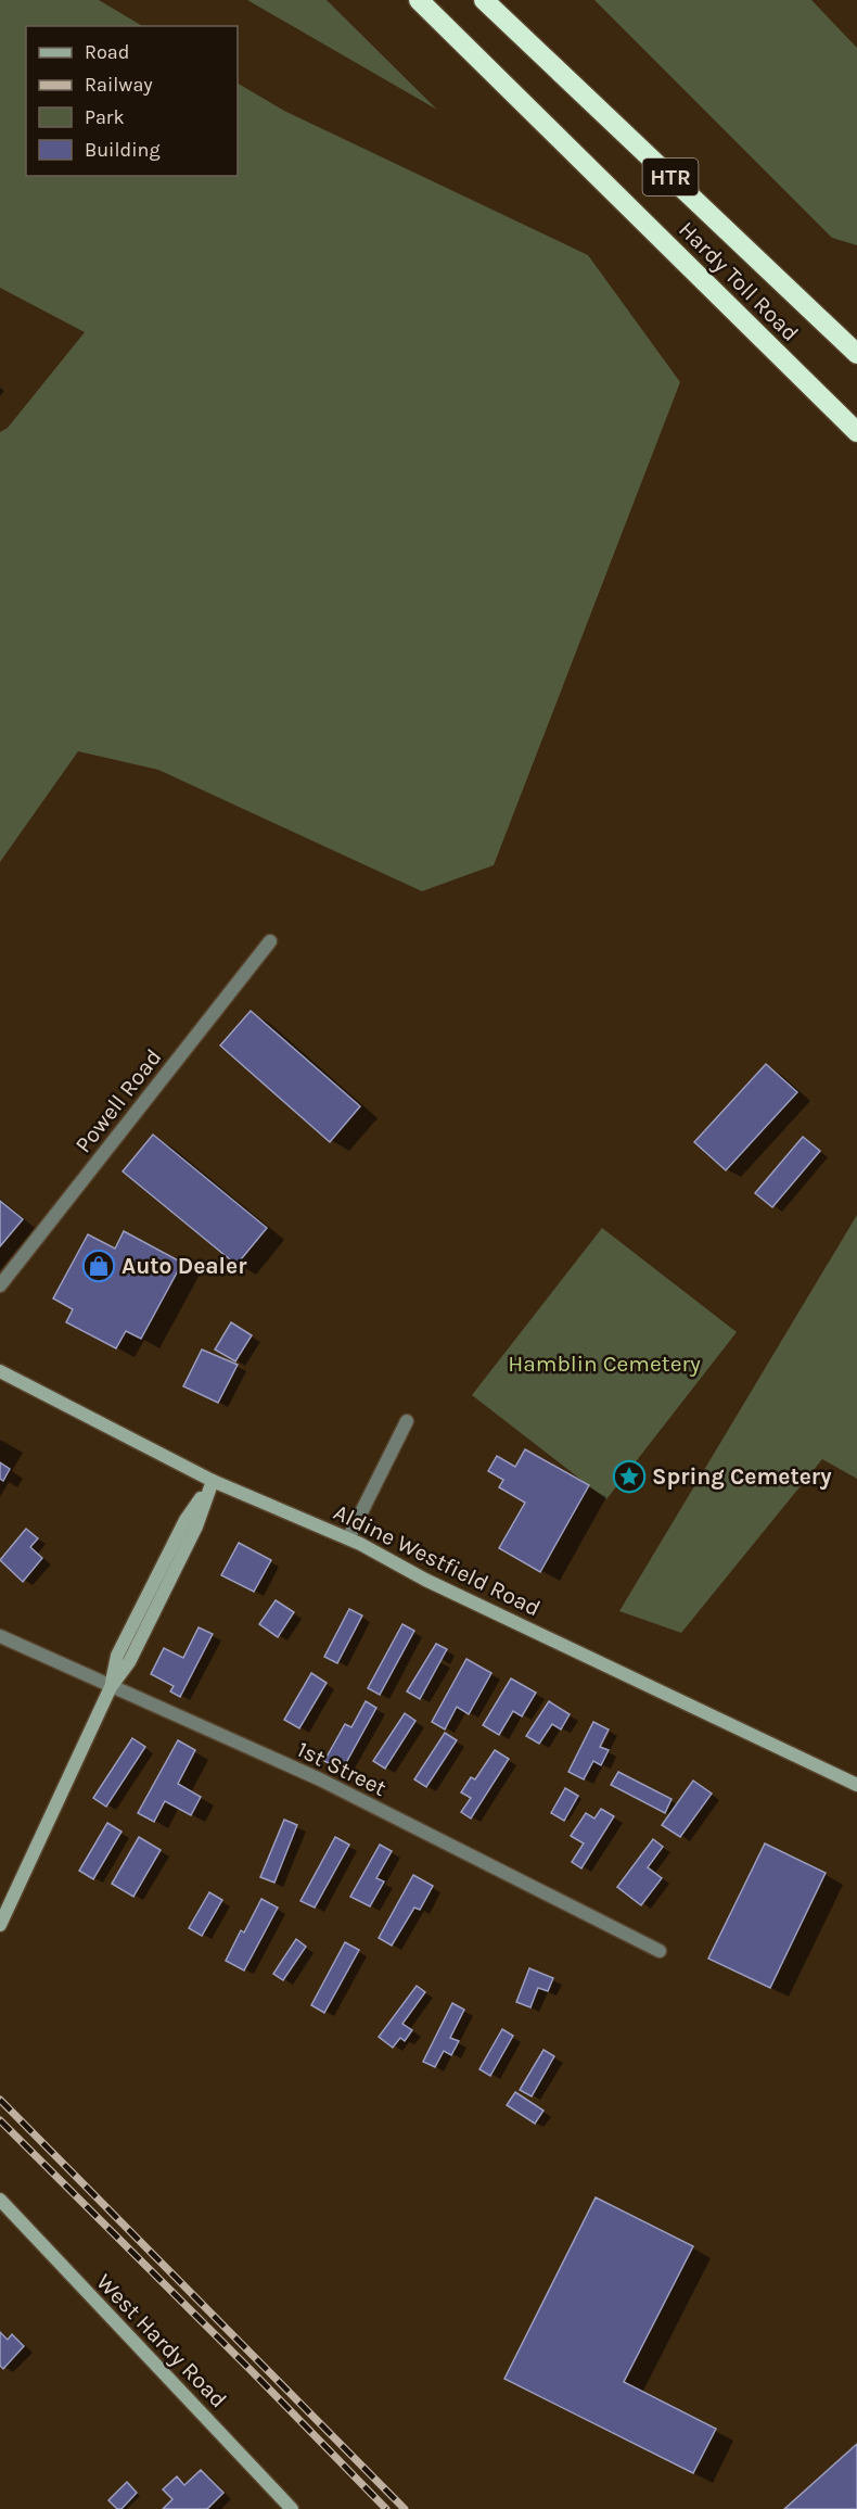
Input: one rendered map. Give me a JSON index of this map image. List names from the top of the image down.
{
  "streets": {
    "highway": ["HTR", "Hardy Toll Road"],
    "main road": ["Aldine Westfield Road", "West Hardy Road"],
    "street": ["Powell Road", "1st Street"]
  },
  "parks": ["Hamblin Cemetery"],
  "places": {
    "shop": ["Auto Dealer"],
    "place": ["Spring Cemetery"]
  },
  "legend": [
    "Road",
    "Railway",
    "Park",
    "Building"
  ]
}
